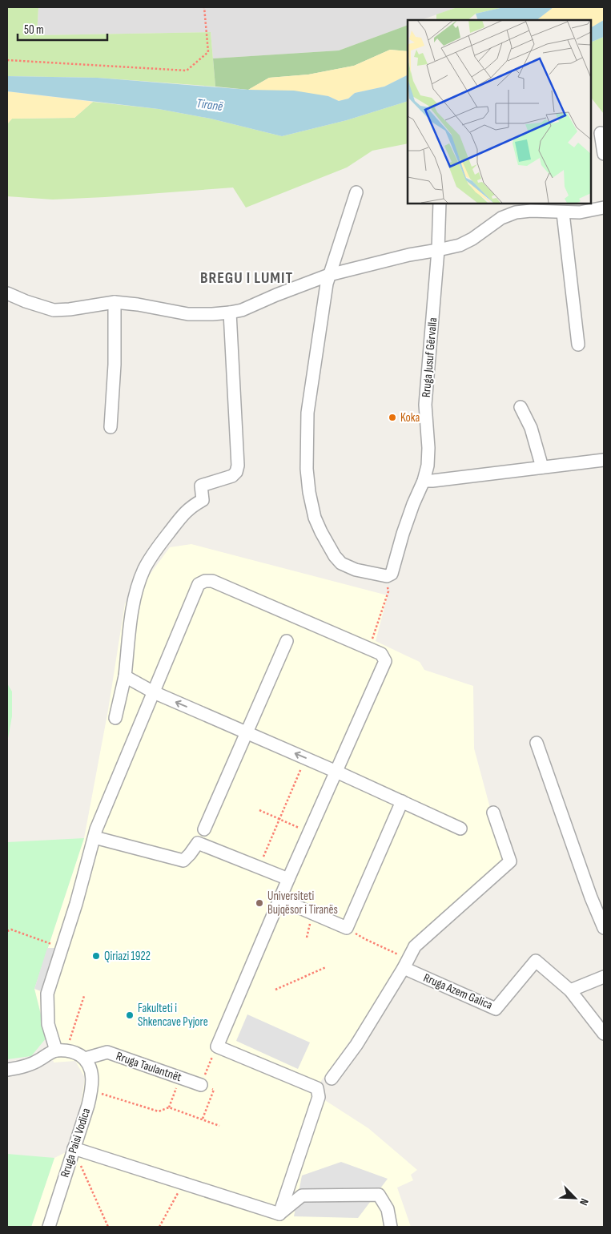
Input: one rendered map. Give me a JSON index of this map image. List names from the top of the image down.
{
  "streets": {
    "street": [
      "Rruga Jusuf Gërvalla",
      "Rruga Azem Galica",
      "Rruga Taulantnët",
      "Rruga Paisi Vodica"
    ]
  },
  "crossings": [
    ["Rruga Taulantnët", "Rruga Paisi Vodica"]
  ],
  "districts": ["BREGU I LUMIT"],
  "water": ["Tiranë"],
  "places": [
    "Koka",
    "Universiteti Bujqësor i Tiranës",
    "Qiriazi 1922",
    "Fakulteti i Shkencave Pyjore"
  ],
  "scale_bar": "50 m",
  "north": "bottom right"
}
